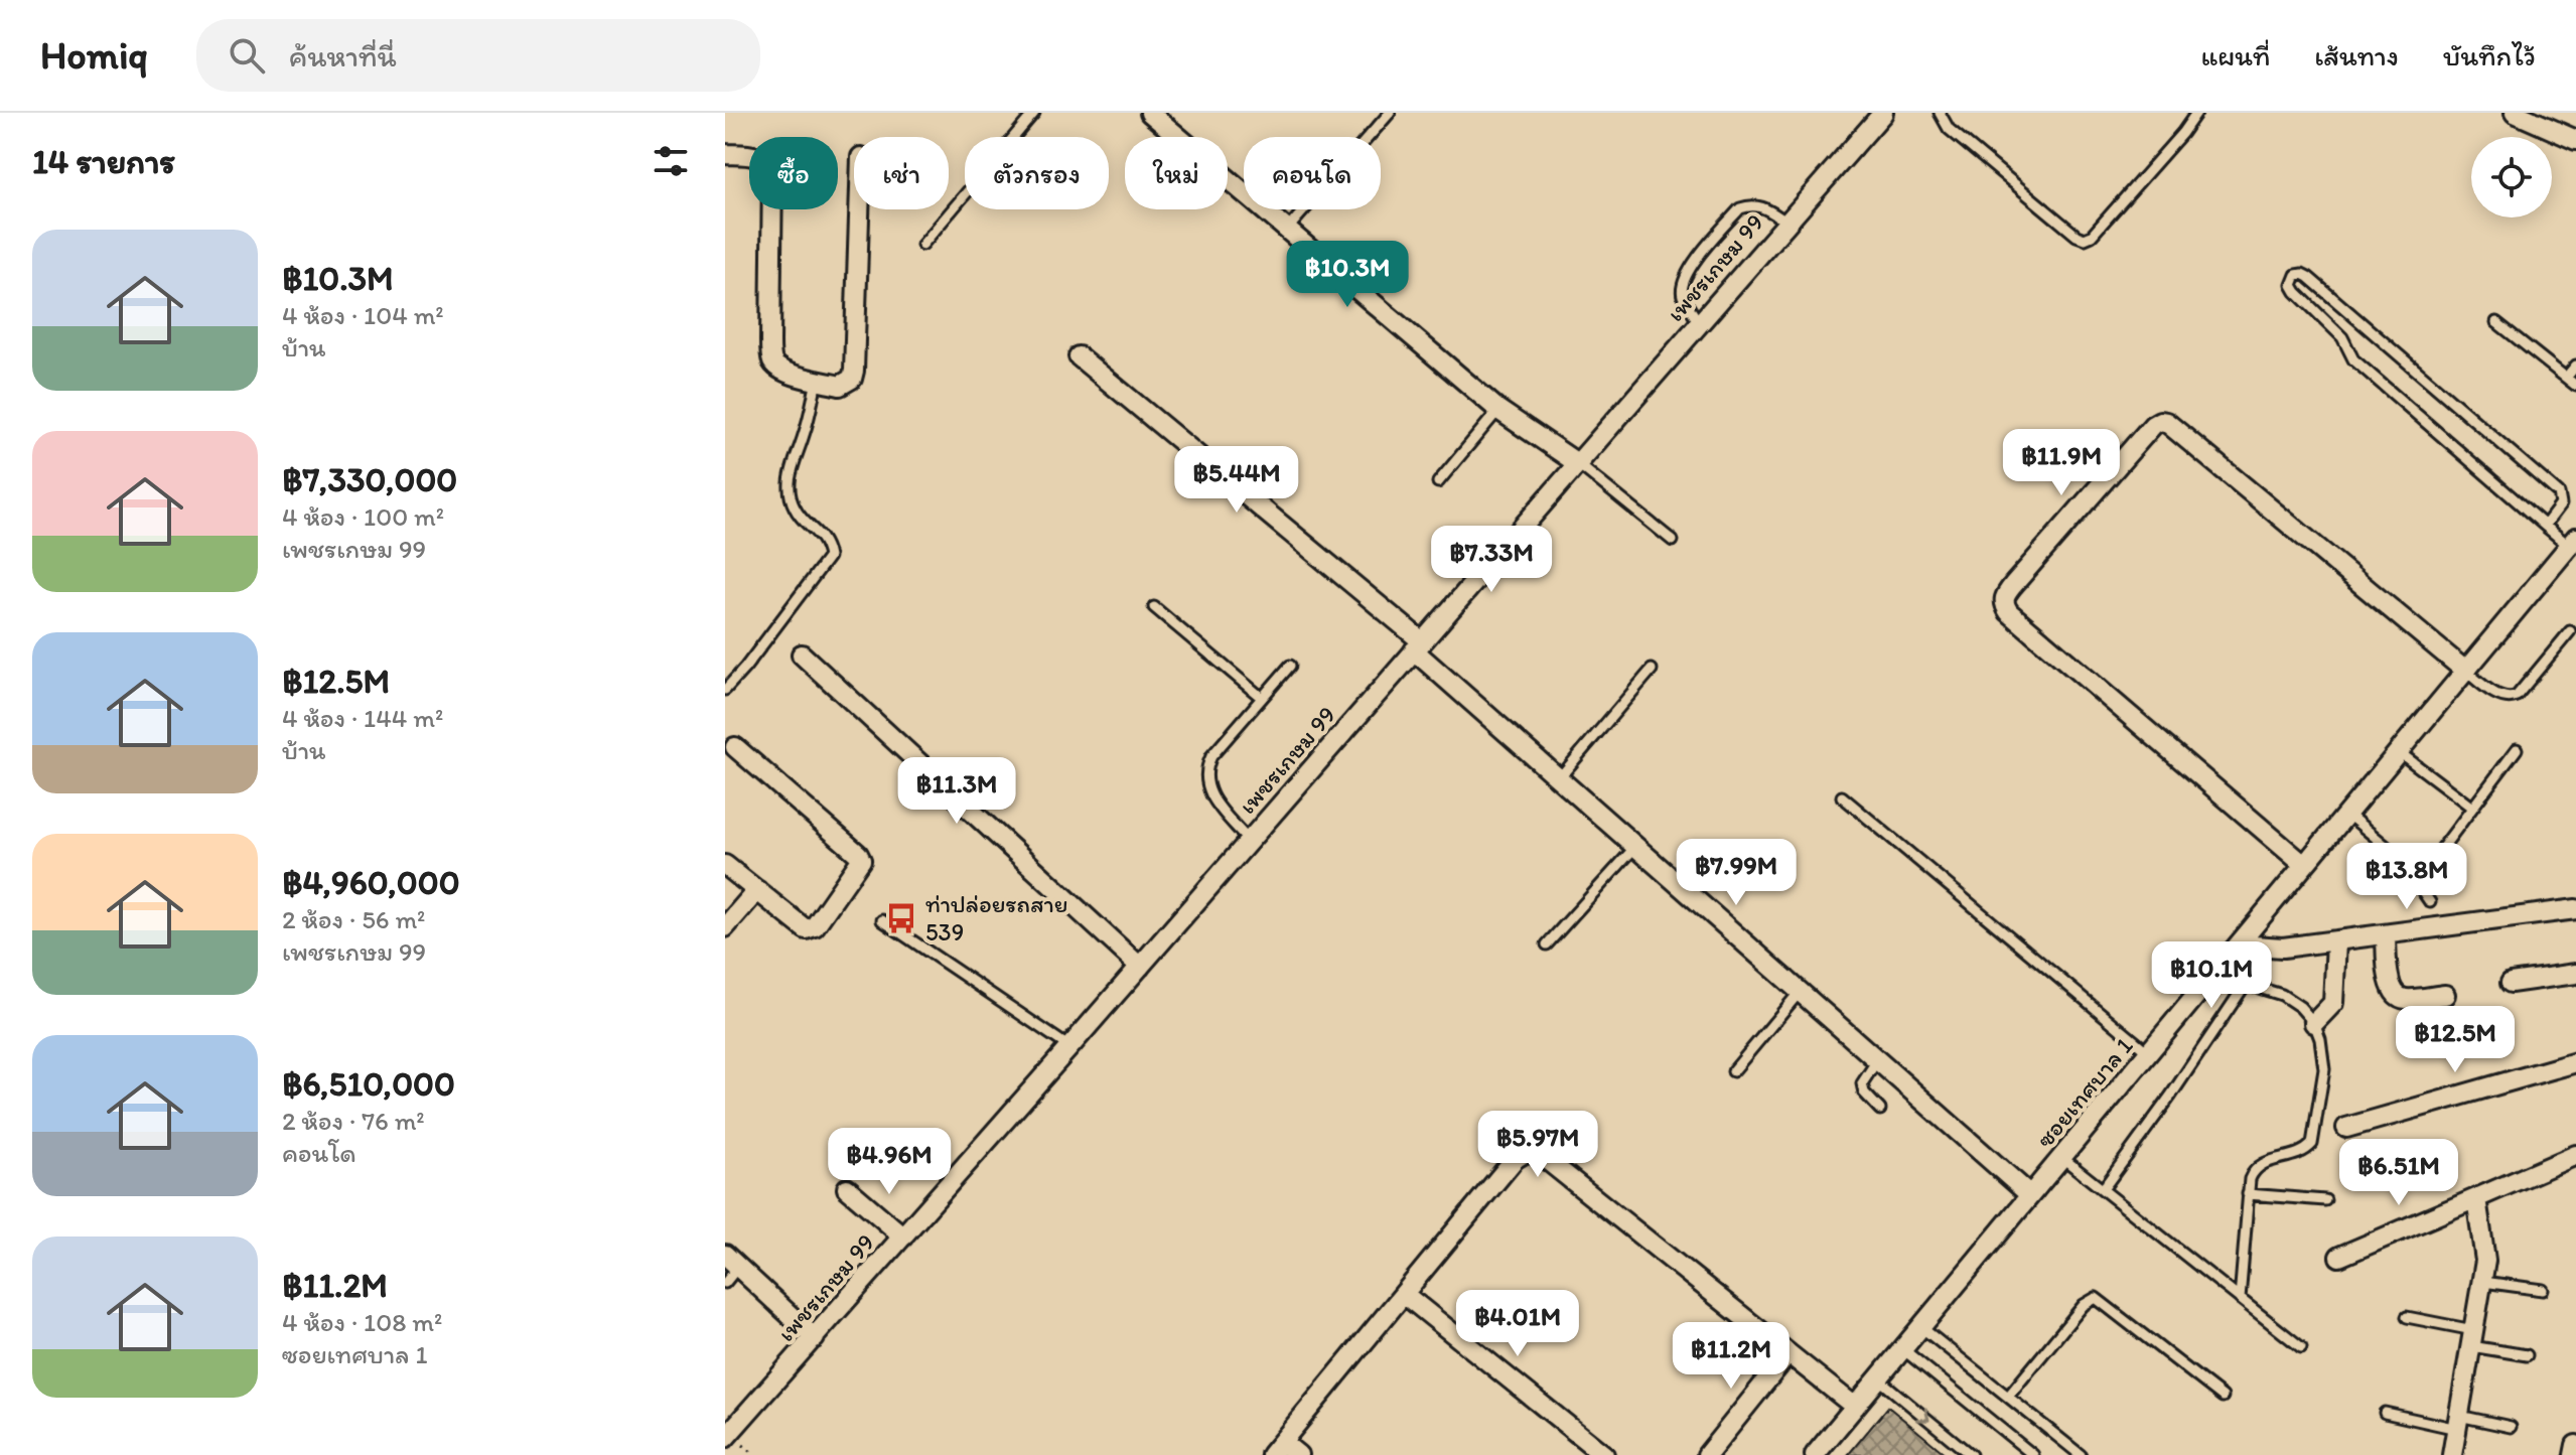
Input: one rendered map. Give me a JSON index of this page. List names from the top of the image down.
{
  "streets": {
    "street": ["เพชรเกษม 99", "ซอยเทศบาล 1"]
  },
  "places": {
    "bus stop": ["ท่าปล่อยรถสาย 539"]
  },
  "page": {
    "header": "Homiq",
    "search": "ค้นหาที่นี่",
    "nav": ["แผนที่", "เส้นทาง", "บันทึกไว้"],
    "heading": "14 รายการ",
    "chip": [
      "ซื้อ",
      "เช่า",
      "ตัวกรอง",
      "ใหม่",
      "คอนโด"
    ],
    "list": [
      {
        "name": "฿10.3M",
        "note": "4 ห้อง · 104 m² · บ้าน"
      },
      {
        "name": "฿7,330,000",
        "note": "4 ห้อง · 100 m² · เพชรเกษม 99"
      },
      {
        "name": "฿12.5M",
        "note": "4 ห้อง · 144 m² · บ้าน"
      },
      {
        "name": "฿4,960,000",
        "note": "2 ห้อง · 56 m² · เพชรเกษม 99"
      },
      {
        "name": "฿6,510,000",
        "note": "2 ห้อง · 76 m² · คอนโด"
      },
      {
        "name": "฿11.2M",
        "note": "4 ห้อง · 108 m² · ซอยเทศบาล 1"
      }
    ],
    "price": [
      "฿10.3M",
      "฿11.9M",
      "฿5.44M",
      "฿7.33M",
      "฿11.3M",
      "฿7.99M",
      "฿13.8M",
      "฿10.1M",
      "฿12.5M",
      "฿5.97M",
      "฿4.96M",
      "฿6.51M",
      "฿4.01M",
      "฿11.2M"
    ]
  }
}
